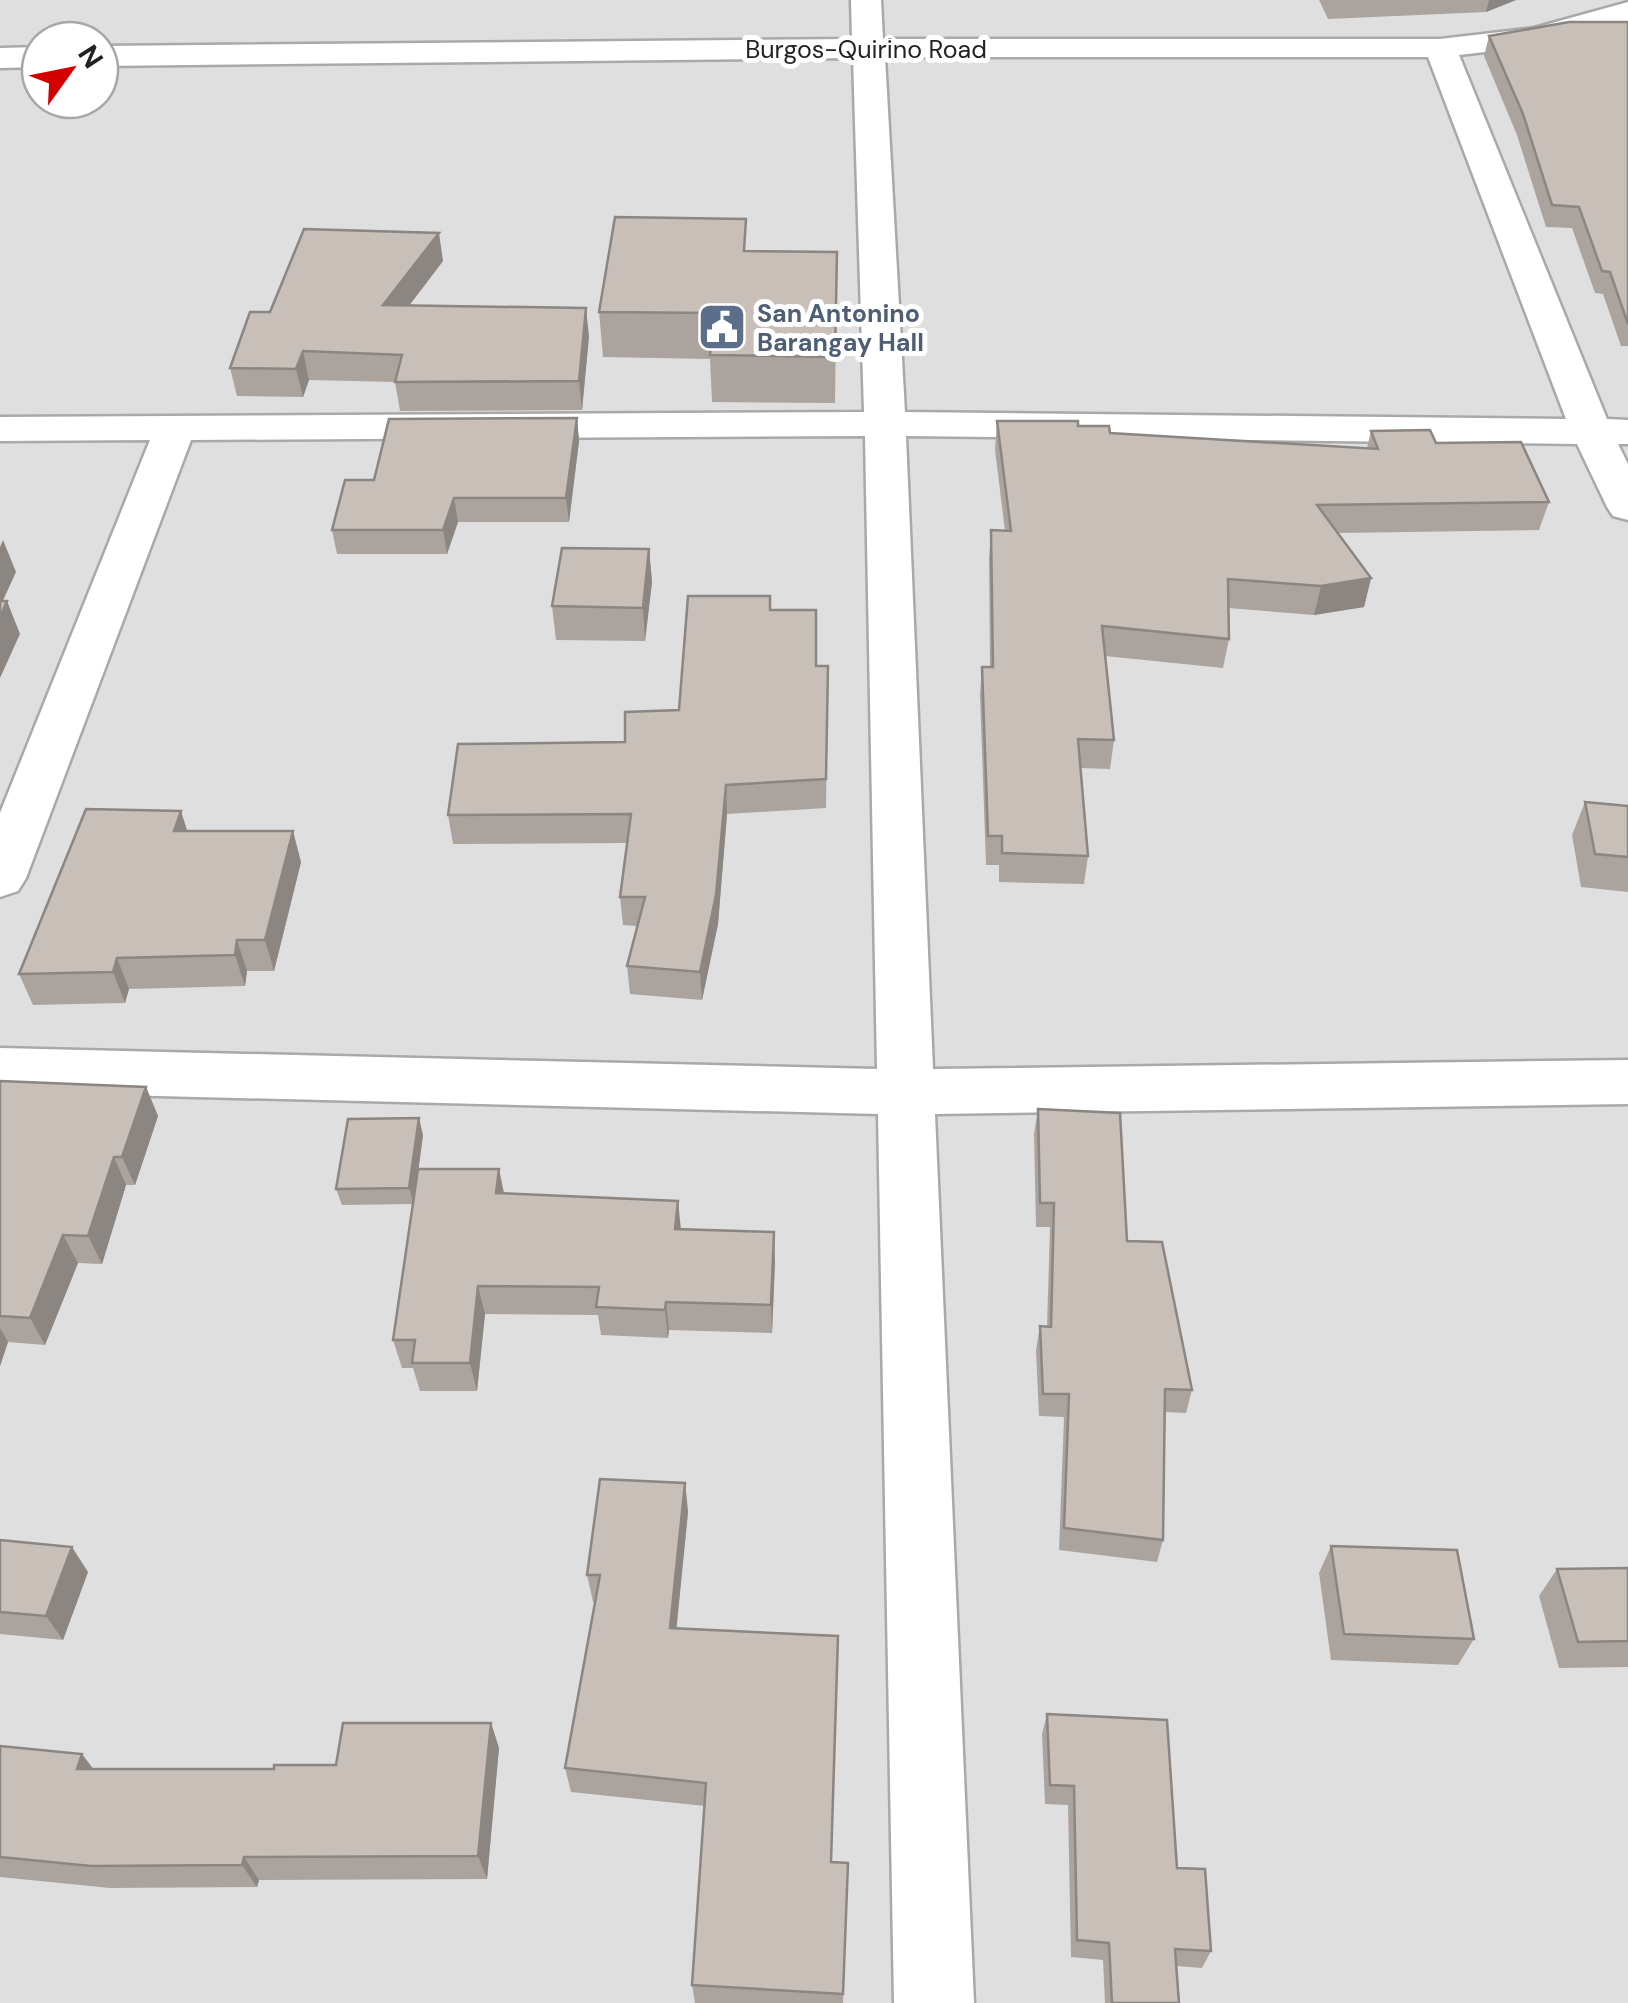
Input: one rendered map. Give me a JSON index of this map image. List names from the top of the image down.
{
  "streets": {
    "street": ["Burgos-Quirino Road"]
  },
  "places": {
    "public building": ["San Antonino Barangay Hall"]
  },
  "north": "top right"
}
